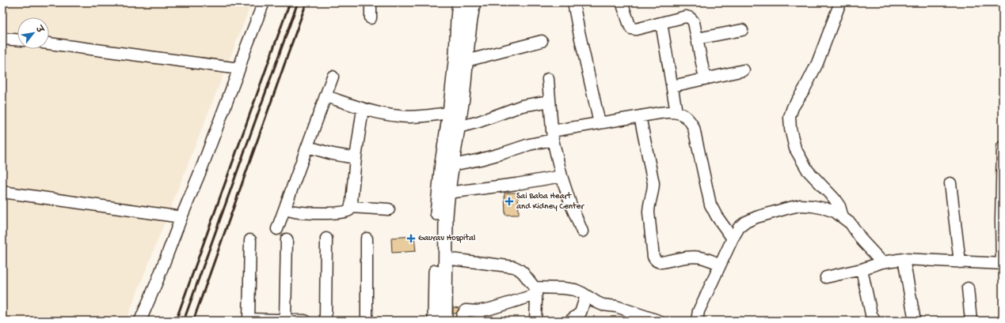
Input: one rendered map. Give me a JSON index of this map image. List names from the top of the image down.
{
  "places": {
    "health": ["Sai Baba Heart and Kidney Center", "Gaurav Hospital"]
  },
  "north": "top right"
}
